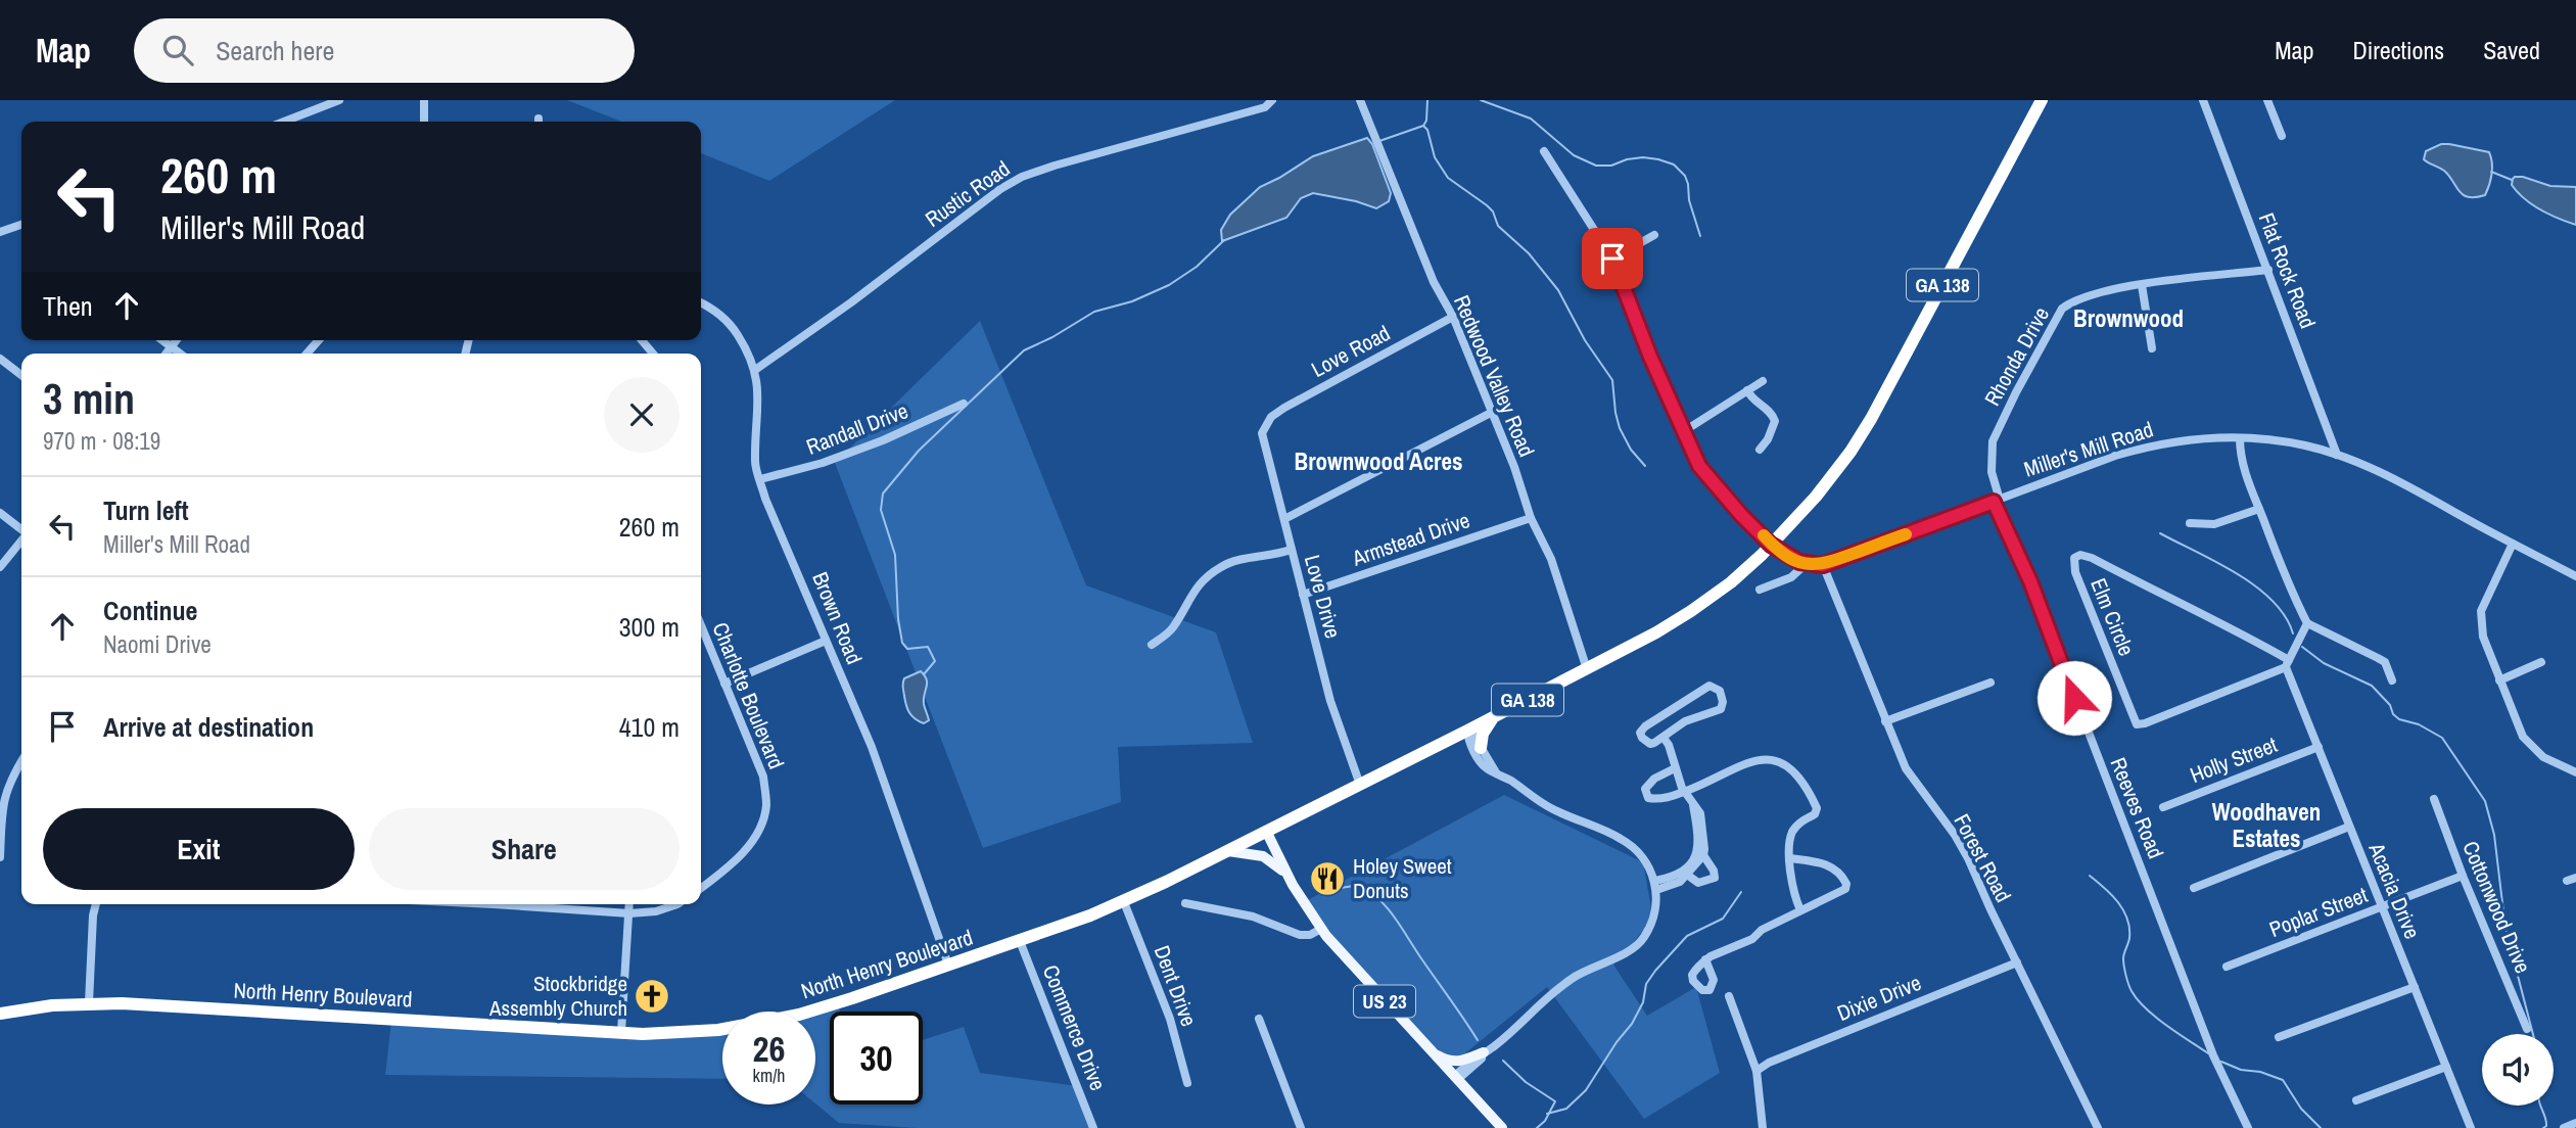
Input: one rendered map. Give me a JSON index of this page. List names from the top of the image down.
{
  "streets": {
    "highway": ["GA 138", "North Henry Boulevard"],
    "main road": ["US 23"],
    "street": [
      "Rustic Road",
      "Flat Rock Road",
      "Love Road",
      "Rhonda Drive",
      "Redwood Valley Road",
      "Randall Drive",
      "Miller's Mill Road",
      "Armstead Drive",
      "Love Drive",
      "Elm Circle",
      "Brown Road",
      "Charlotte Boulevard",
      "Holly Street",
      "Reeves Road",
      "Forest Road",
      "Acacia Drive",
      "Cottonwood Drive",
      "Poplar Street",
      "Dent Drive",
      "Dixie Drive",
      "Commerce Drive"
    ]
  },
  "crossings": [
    ["Rustic Road", "Brown Road"],
    ["Flat Rock Road", "Rhonda Drive"],
    ["Flat Rock Road", "Miller's Mill Road"],
    ["GA 138", "Redwood Valley Road"],
    ["GA 138", "Miller's Mill Road"],
    ["GA 138", "Love Drive"],
    ["GA 138", "North Henry Boulevard"],
    ["GA 138", "US 23"],
    ["Love Road", "Redwood Valley Road"],
    ["Love Road", "Love Drive"],
    ["Rhonda Drive", "Miller's Mill Road"],
    ["Rhonda Drive", "Reeves Road"],
    ["Redwood Valley Road", "Armstead Drive"],
    ["Randall Drive", "Brown Road"],
    ["Miller's Mill Road", "Reeves Road"],
    ["Miller's Mill Road", "Forest Road"],
    ["Armstead Drive", "Love Drive"],
    ["Elm Circle", "Acacia Drive"],
    ["Brown Road", "North Henry Boulevard"],
    ["Holly Street", "Acacia Drive"],
    ["Forest Road", "Dixie Drive"],
    ["Acacia Drive", "Poplar Street"],
    ["Cottonwood Drive", "Poplar Street"],
    ["North Henry Boulevard", "Dent Drive"],
    ["North Henry Boulevard", "US 23"],
    ["North Henry Boulevard", "Commerce Drive"]
  ],
  "districts": ["Brownwood", "Brownwood Acres", "Woodhaven Estates"],
  "places": {
    "restaurant": ["Holey Sweet Donuts"],
    "church": ["Stockbridge Assembly Church"]
  },
  "page": {
    "header": "Map",
    "search": "Search here",
    "nav": ["Map", "Directions", "Saved"],
    "turn": ["260 m", "Miller's Mill Road"],
    "then": "Then",
    "heading": ["3 min", "970 m · 08:19"],
    "list": [
      {
        "name": "Turn left",
        "note": "Miller's Mill Road",
        "value": "260 m"
      },
      {
        "name": "Continue",
        "note": "Naomi Drive",
        "value": "300 m"
      },
      {
        "name": "Arrive at destination",
        "value": "410 m"
      }
    ],
    "buttons": ["Exit", "Share"],
    "speed": "26 km/h",
    "limit": "30"
  }
}
